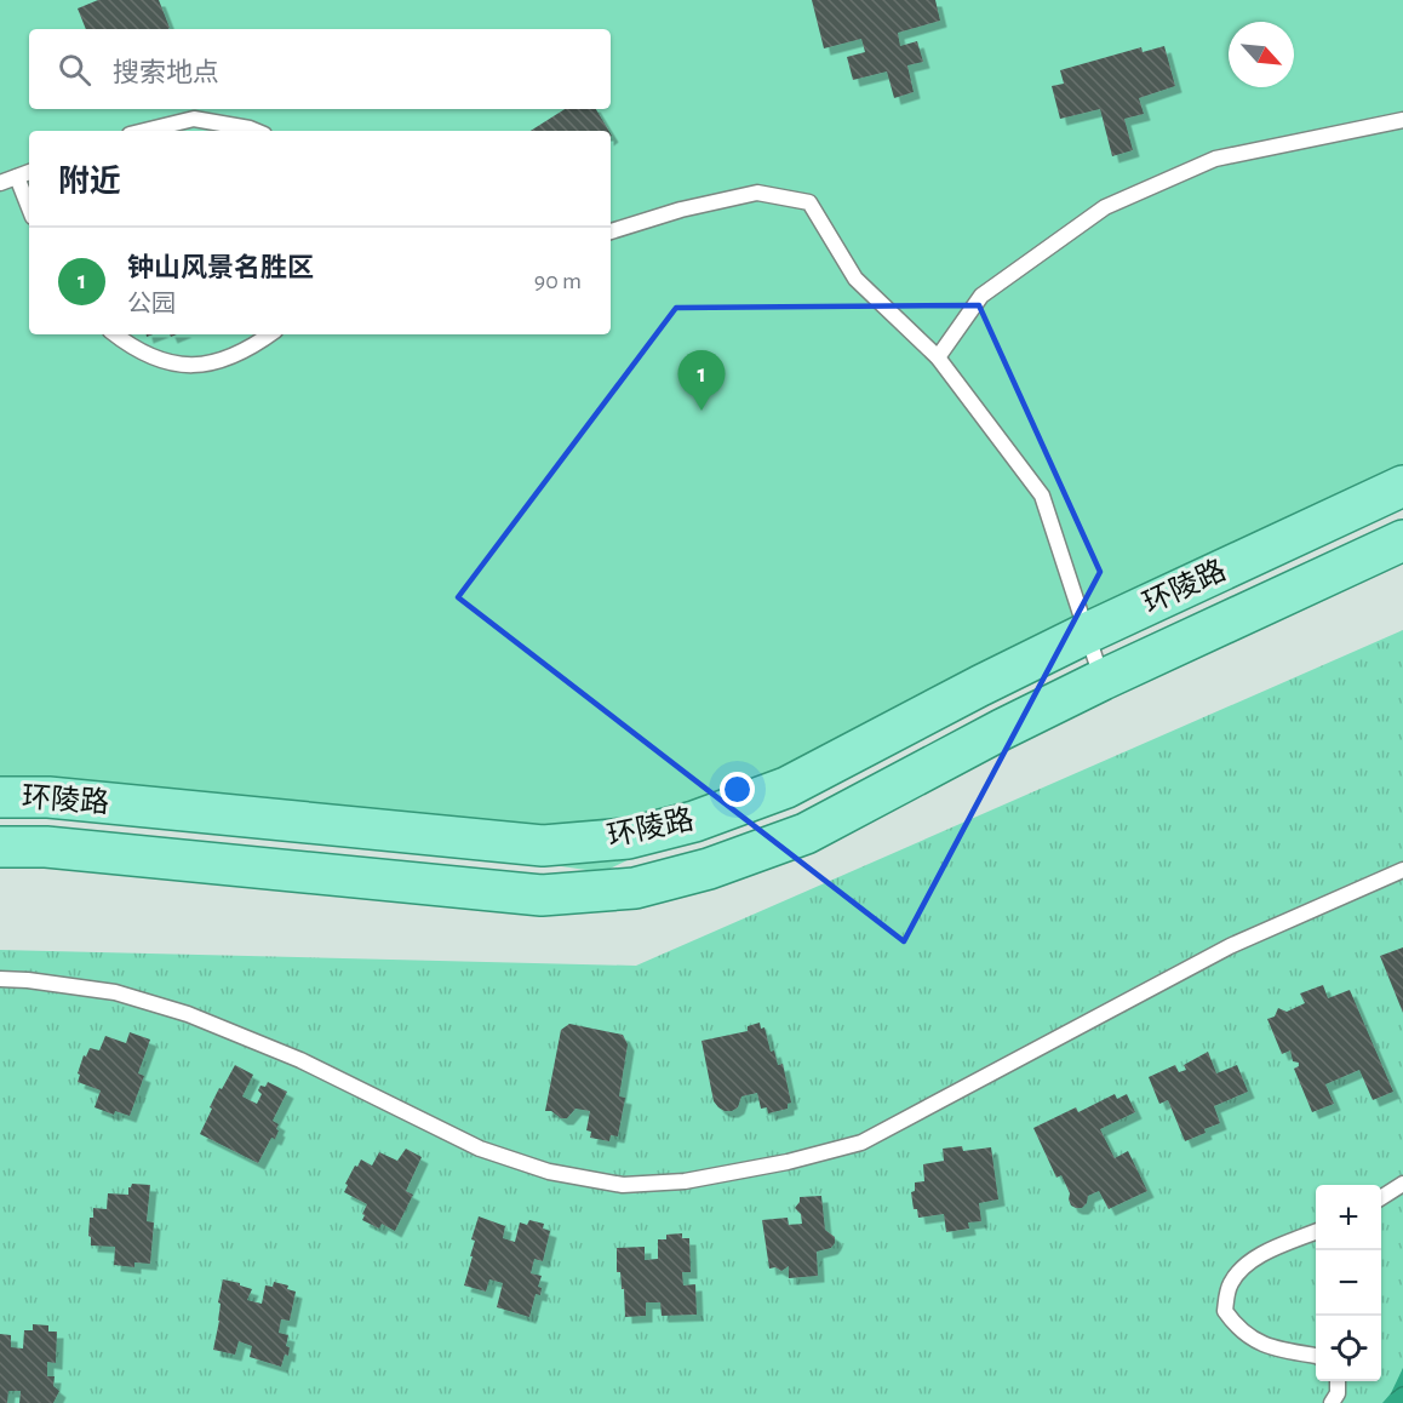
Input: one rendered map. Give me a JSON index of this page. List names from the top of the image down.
{
  "streets": {
    "main road": ["环陵路"]
  },
  "north": "bottom right",
  "page": {
    "search": "搜索地点",
    "heading": "附近",
    "list": [
      {
        "mark": "1",
        "name": "钟山风景名胜区",
        "note": "公园",
        "value": "90 m"
      }
    ],
    "pins": "1",
    "map_buttons": ["+", "−"]
  }
}
